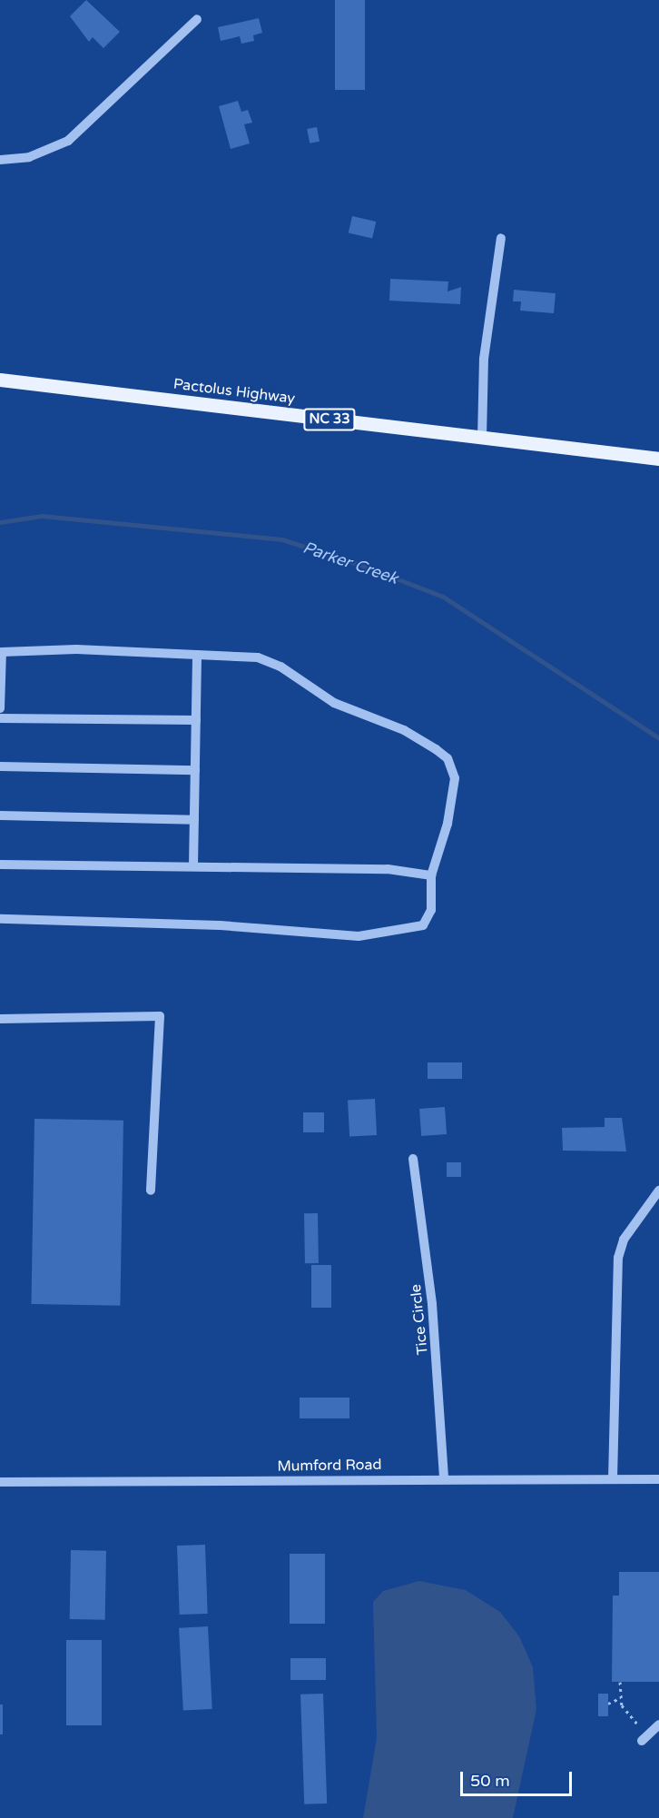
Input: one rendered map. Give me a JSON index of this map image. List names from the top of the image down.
{
  "streets": {
    "main road": ["Pactolus Highway", "NC 33"],
    "street": ["Tice Circle", "Mumford Road"]
  },
  "crossings": [
    ["Tice Circle", "Mumford Road"]
  ],
  "water": ["Parker Creek"],
  "scale_bar": "50 m"
}
